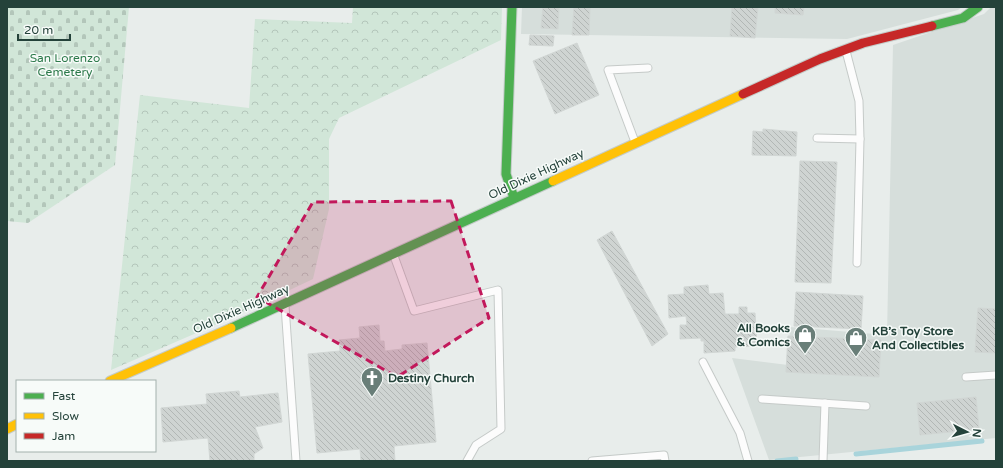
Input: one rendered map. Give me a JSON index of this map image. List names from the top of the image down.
{
  "streets": {
    "street": ["Old Dixie Highway"]
  },
  "parks": ["San Lorenzo Cemetery"],
  "places": {
    "shop": ["All Books & Comics", "KB’s Toy Store And Collectibles"],
    "church": ["Destiny Church"]
  },
  "legend": ["Fast", "Slow", "Jam"],
  "scale_bar": "20 m",
  "north": "right"
}
